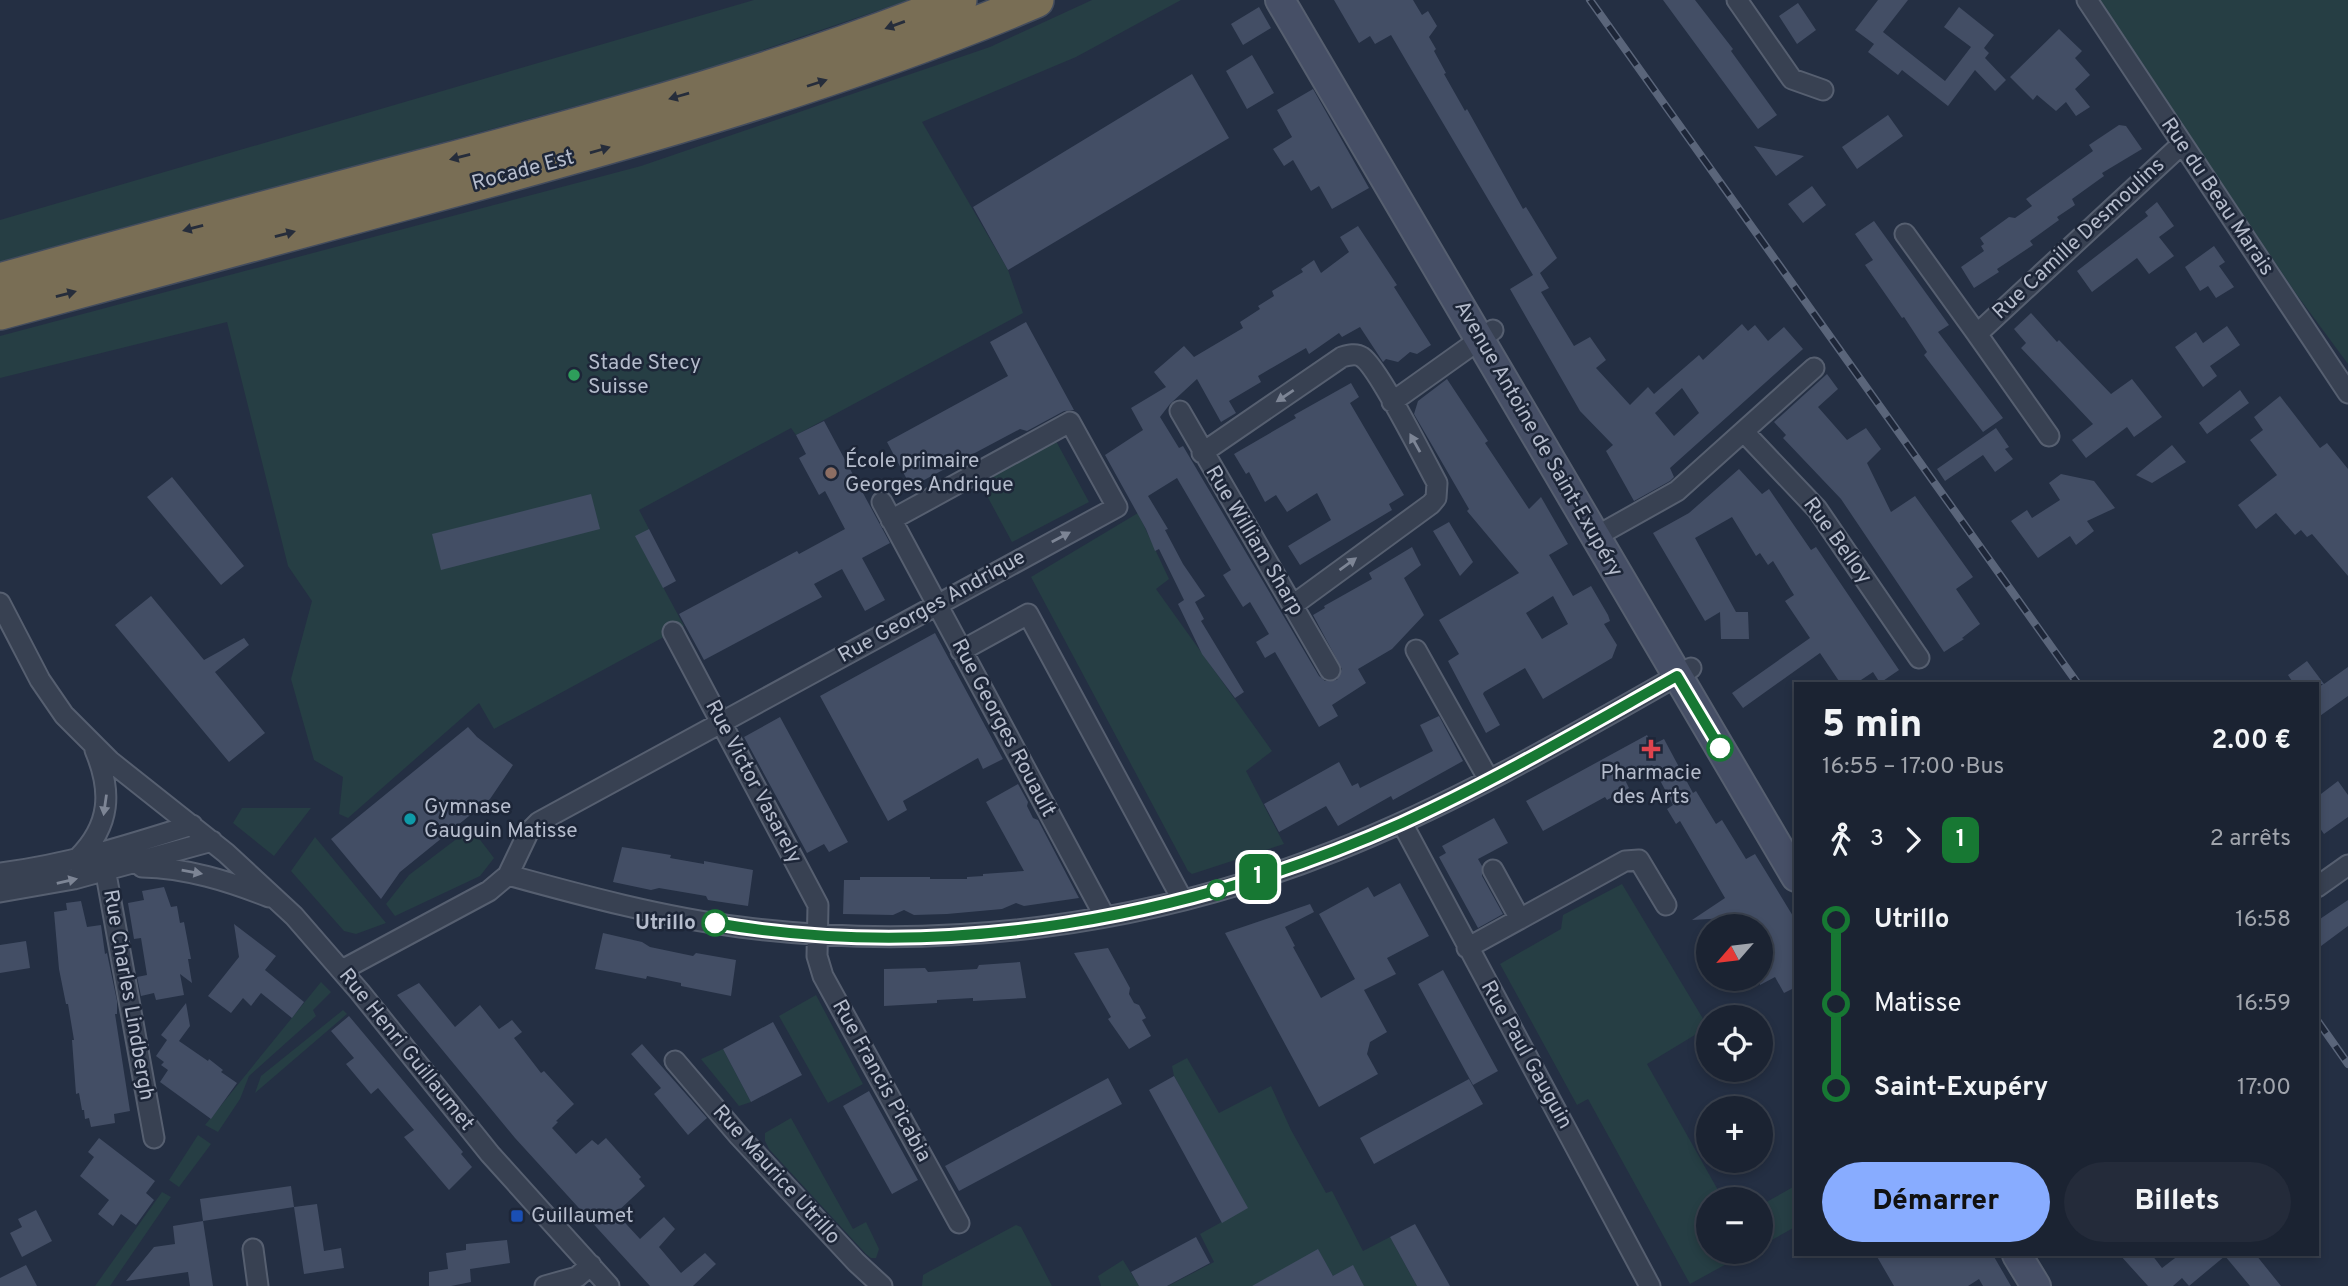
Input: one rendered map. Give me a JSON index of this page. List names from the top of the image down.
{
  "streets": {
    "highway": ["Rocade Est"],
    "main road": ["Avenue Antoine de Saint-Exupéry"],
    "street": [
      "Rue du Beau Marais",
      "Rue Camille Desmoulins",
      "Rue William Sharp",
      "Rue Belloy",
      "Rue Georges Andrique",
      "Rue Georges Rouault",
      "Rue Victor Vasarely",
      "Rue Charles Lindbergh",
      "Rue Henri Guillaumet",
      "Rue Paul Gauguin",
      "Rue Francis Picabia",
      "Rue Maurice Utrillo"
    ]
  },
  "crossings": [
    ["Rue du Beau Marais", "Rue Camille Desmoulins"],
    ["Rue Georges Andrique", "Rue Georges Rouault"],
    ["Rue Georges Andrique", "Rue Victor Vasarely"],
    ["Rue Victor Vasarely", "Rue Francis Picabia"]
  ],
  "places": {
    "other": [
      "Stade Stecy Suisse",
      "École primaire Georges Andrique",
      "Gymnase Gauguin Matisse",
      "Utrillo"
    ],
    "health": ["Pharmacie des Arts"],
    "transit": ["Guillaumet"]
  },
  "lines": ["bus line 1"],
  "north": "bottom left",
  "page": {
    "on_map": "1",
    "heading": ["5 min", "16:55 – 17:00 · Bus", "2.00 €"],
    "legs": ["3", "1", "2 arrêts"],
    "list": [
      {
        "name": "Utrillo",
        "value": "16:58"
      },
      {
        "name": "Matisse",
        "value": "16:59"
      },
      {
        "name": "Saint-Exupéry",
        "value": "17:00"
      }
    ],
    "map_buttons": ["+", "−"],
    "buttons": ["Démarrer", "Billets"]
  }
}
